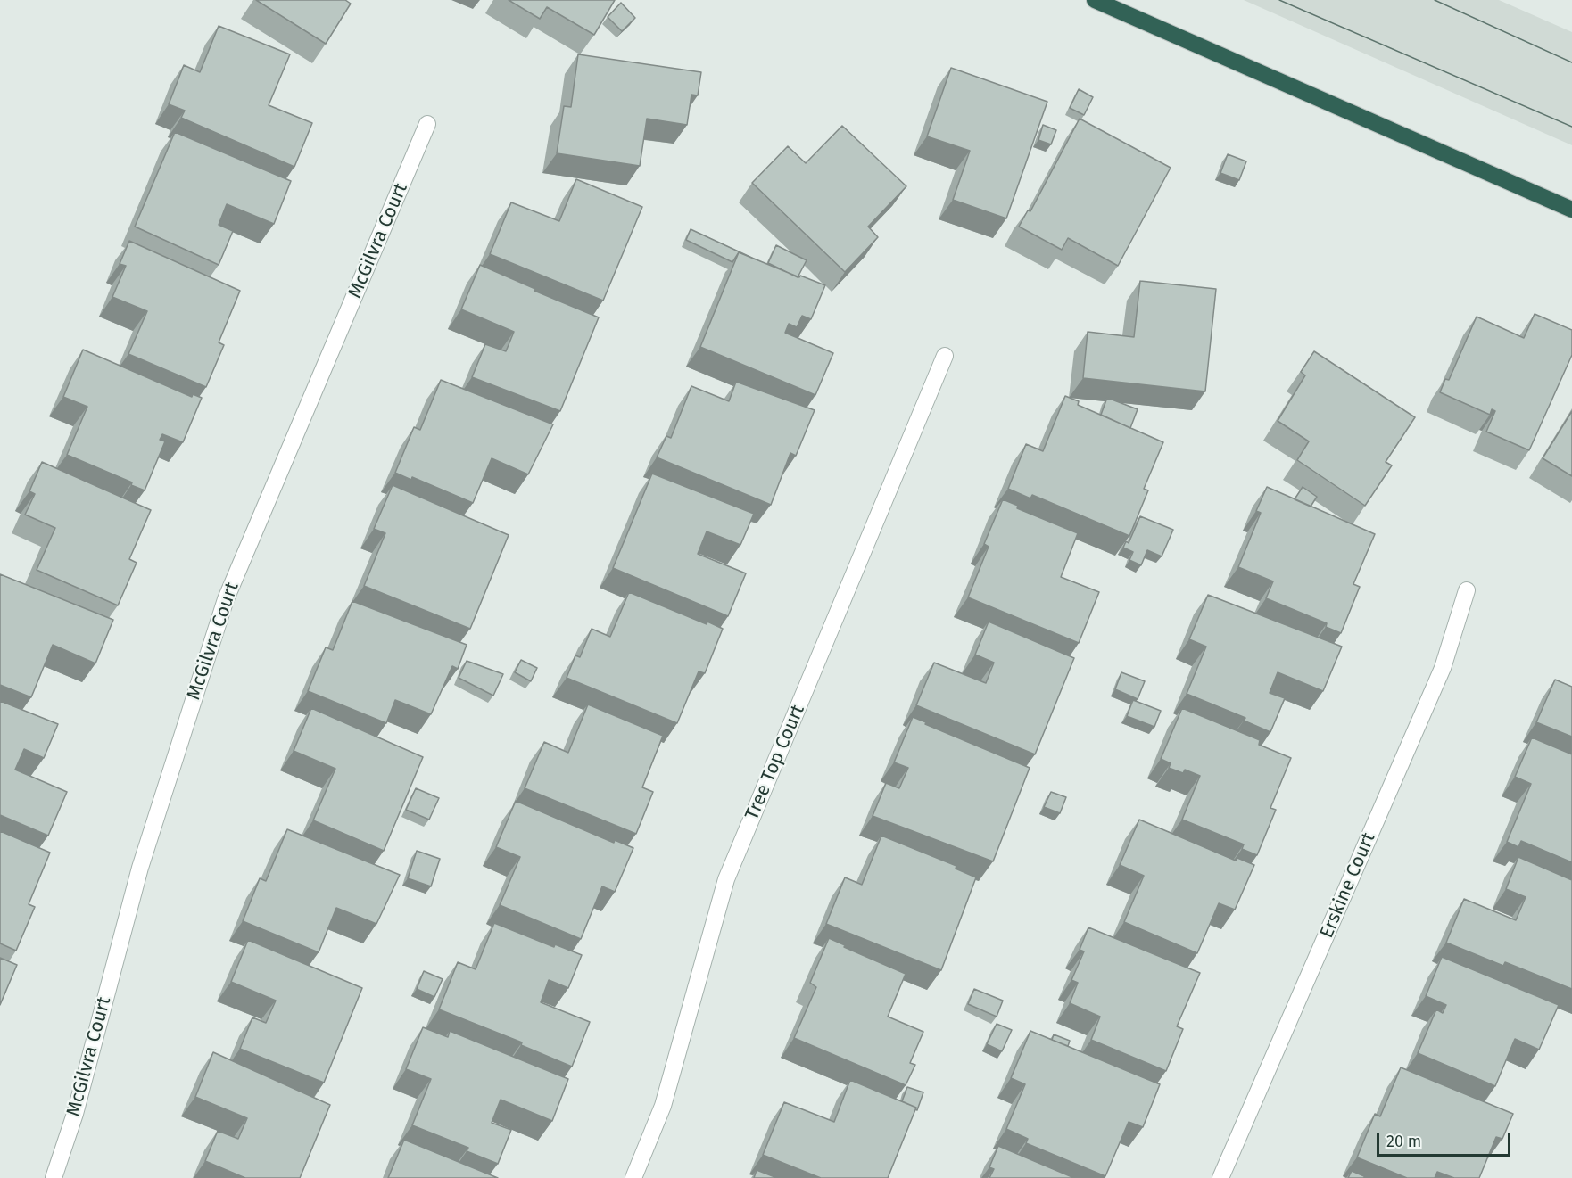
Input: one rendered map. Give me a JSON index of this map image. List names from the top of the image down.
{
  "streets": {
    "street": ["McGilvra Court", "Tree Top Court", "Erskine Court"]
  },
  "scale_bar": "20 m"
}
